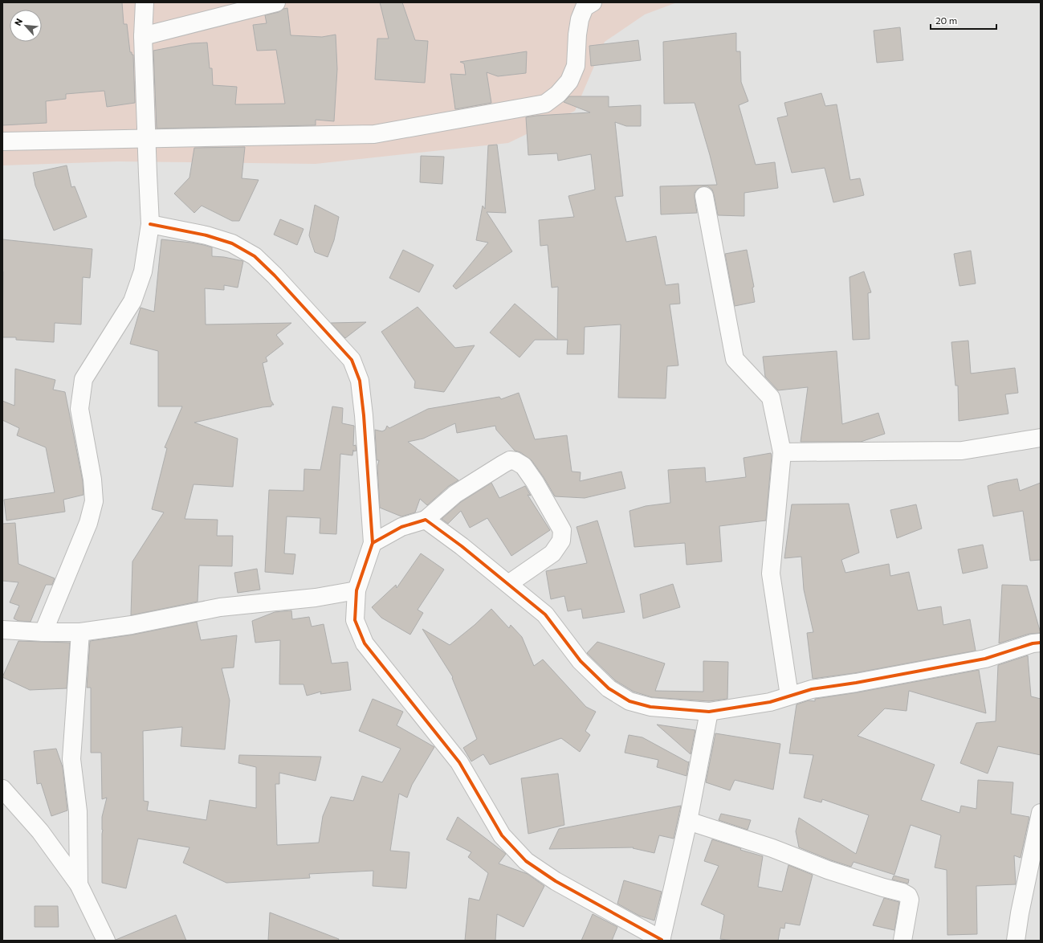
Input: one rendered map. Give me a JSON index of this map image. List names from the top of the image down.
{
  "scale_bar": "20 m",
  "north": "top left"
}
